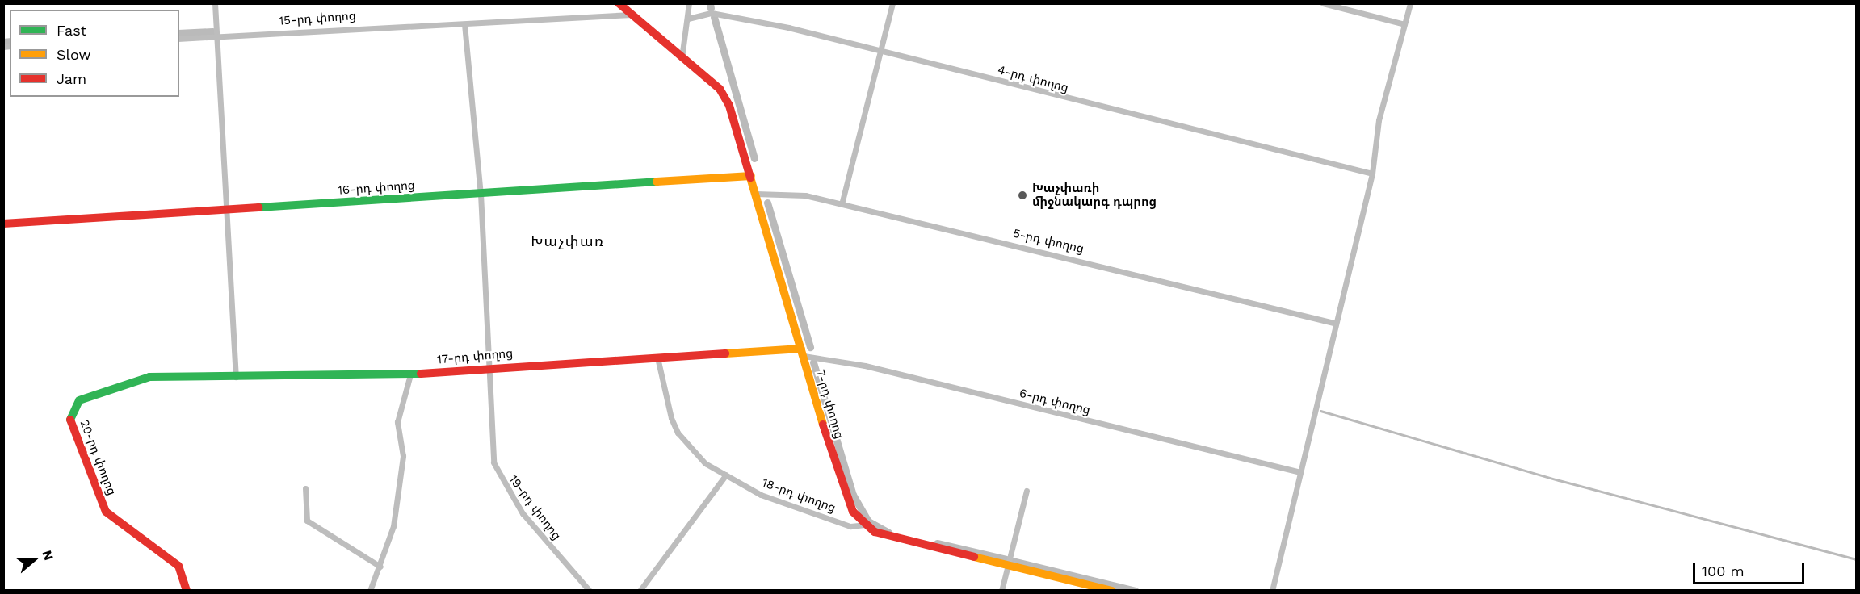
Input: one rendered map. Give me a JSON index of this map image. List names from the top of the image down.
{
  "streets": {
    "street": [
      "15-րդ փողոց",
      "4-րդ փողոց",
      "16-րդ փողոց",
      "5-րդ փողոց",
      "17-րդ փողոց",
      "6-րդ փողոց",
      "7-րդ փողոց",
      "20-րդ փողոց",
      "18-րդ փողոց",
      "19-րդ փողոց"
    ]
  },
  "crossings": [
    ["15-րդ փողոց", "7-րդ փողոց"],
    ["15-րդ փողոց", "19-րդ փողոց"],
    ["16-րդ փողոց", "7-րդ փողոց"],
    ["16-րդ փողոց", "19-րդ փողոց"],
    ["5-րդ փողոց", "7-րդ փողոց"],
    ["17-րդ փողոց", "6-րդ փողոց"],
    ["17-րդ փողոց", "7-րդ փողոց"],
    ["17-րդ փողոց", "20-րդ փողոց"],
    ["17-րդ փողոց", "18-րդ փողոց"],
    ["17-րդ փողոց", "19-րդ փողոց"],
    ["6-րդ փողոց", "7-րդ փողոց"],
    ["7-րդ փողոց", "18-րդ փողոց"]
  ],
  "districts": ["Խաչփառ"],
  "places": ["Խաչփառի միջնակարգ դպրոց"],
  "legend": ["Fast", "Slow", "Jam"],
  "scale_bar": "100 m",
  "north": "right"
}
